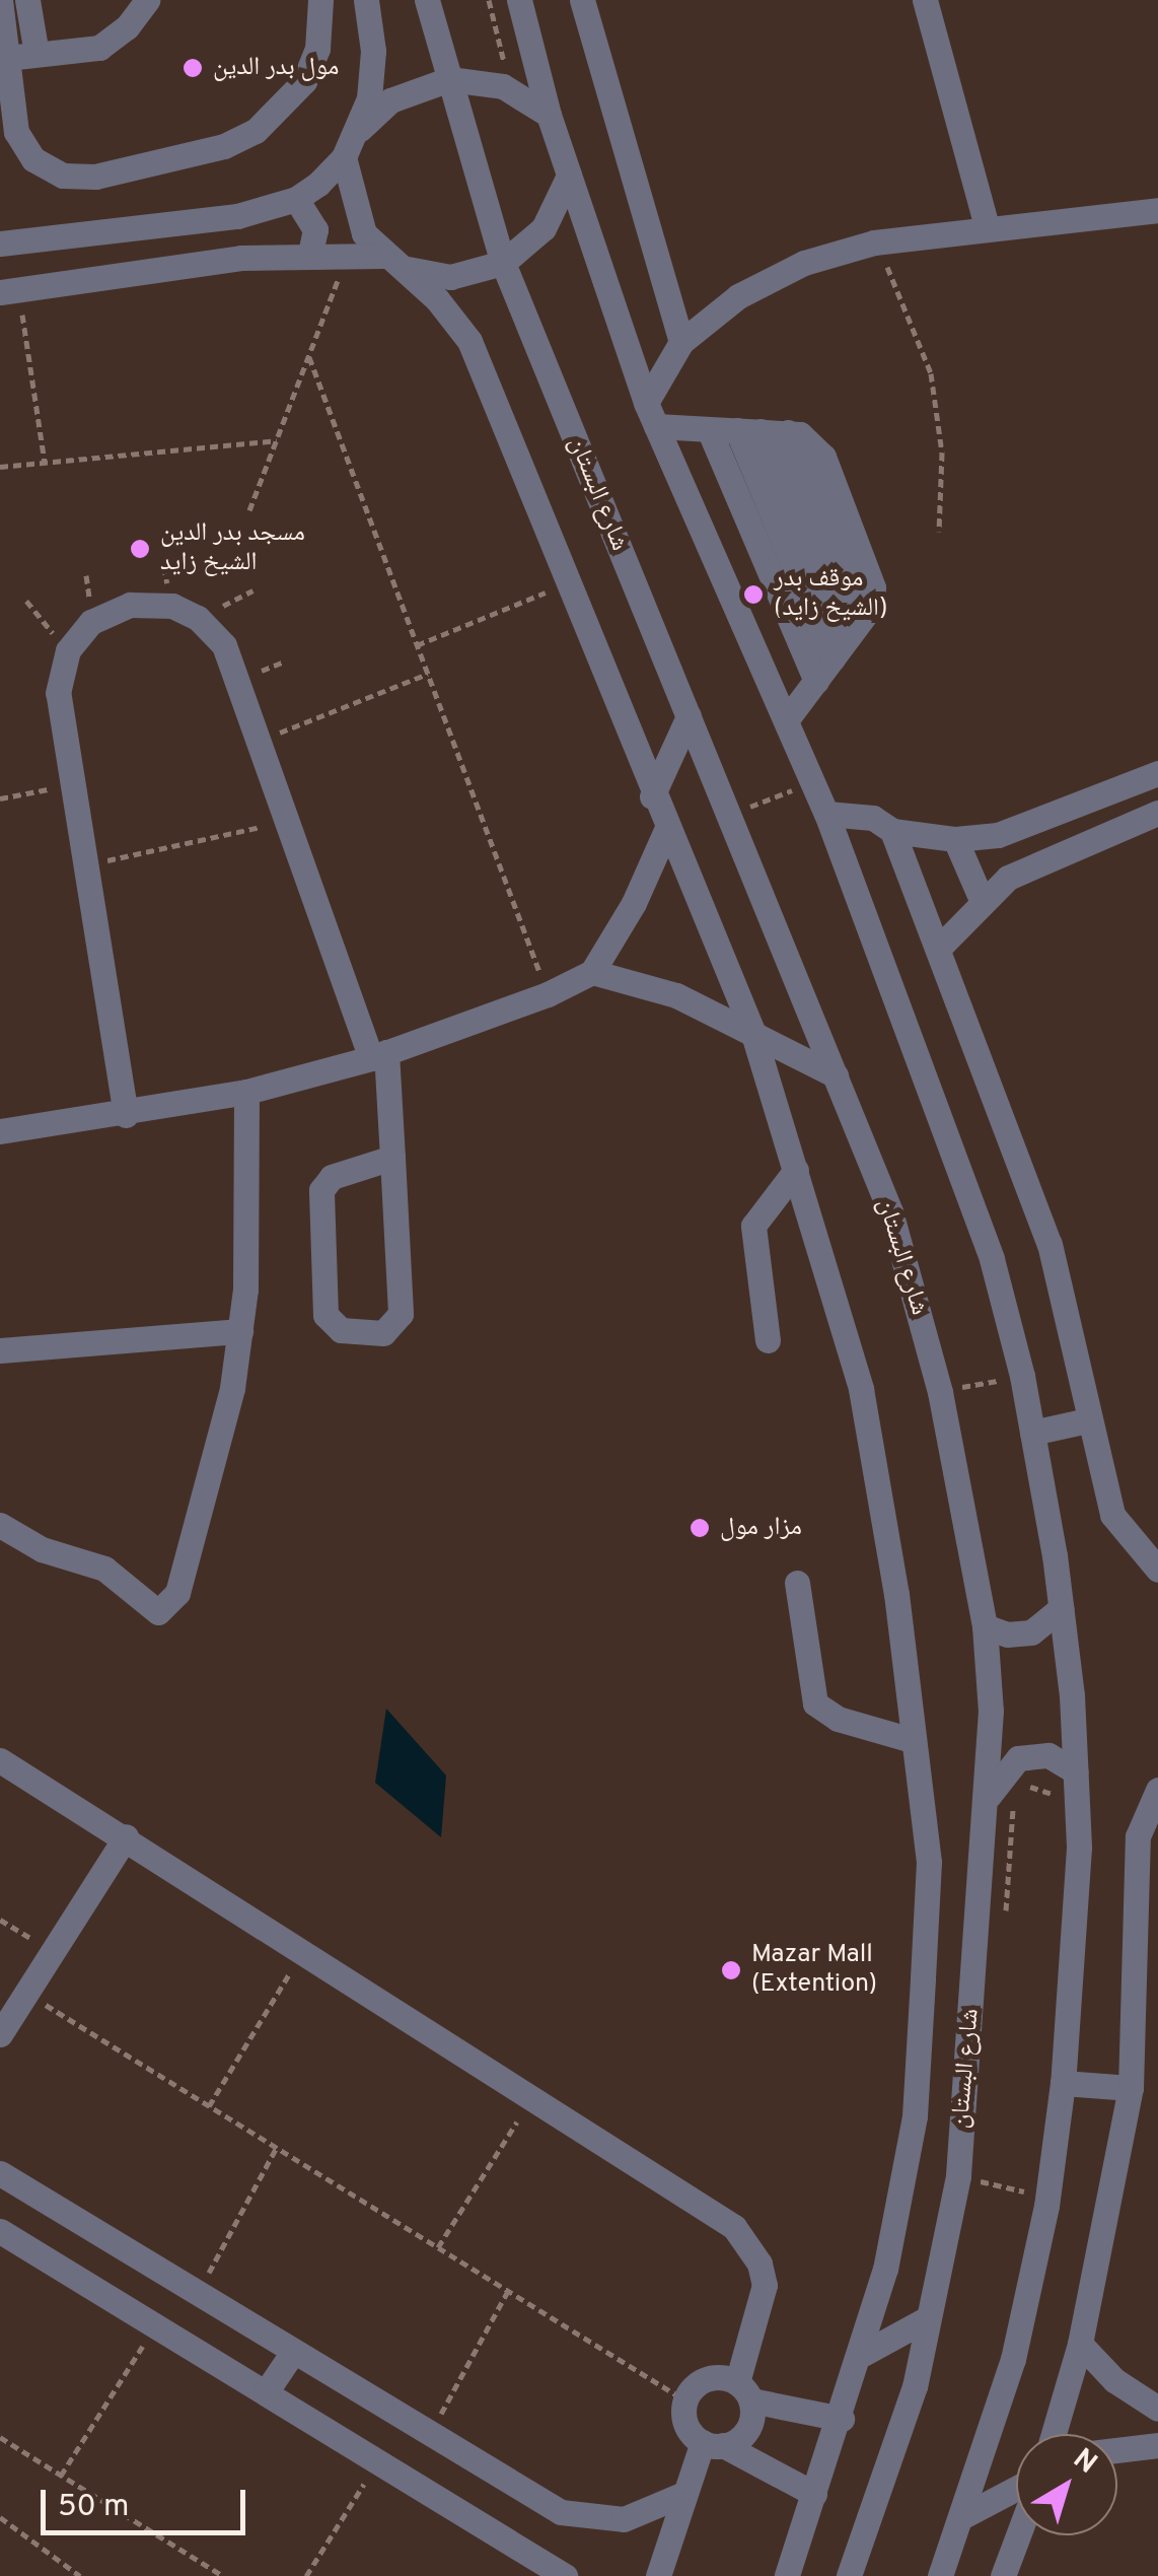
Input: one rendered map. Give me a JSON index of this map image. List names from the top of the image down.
{
  "streets": {
    "street": ["شارع البستان"]
  },
  "places": [
    "مول بدر الدين",
    "مسجد بدر الدين الشيخ زايد",
    "موقف بدر (الشيخ زايد)",
    "مزار مول",
    "Mazar Mall (Extention)"
  ],
  "scale_bar": "50 m",
  "north": "top right"
}
